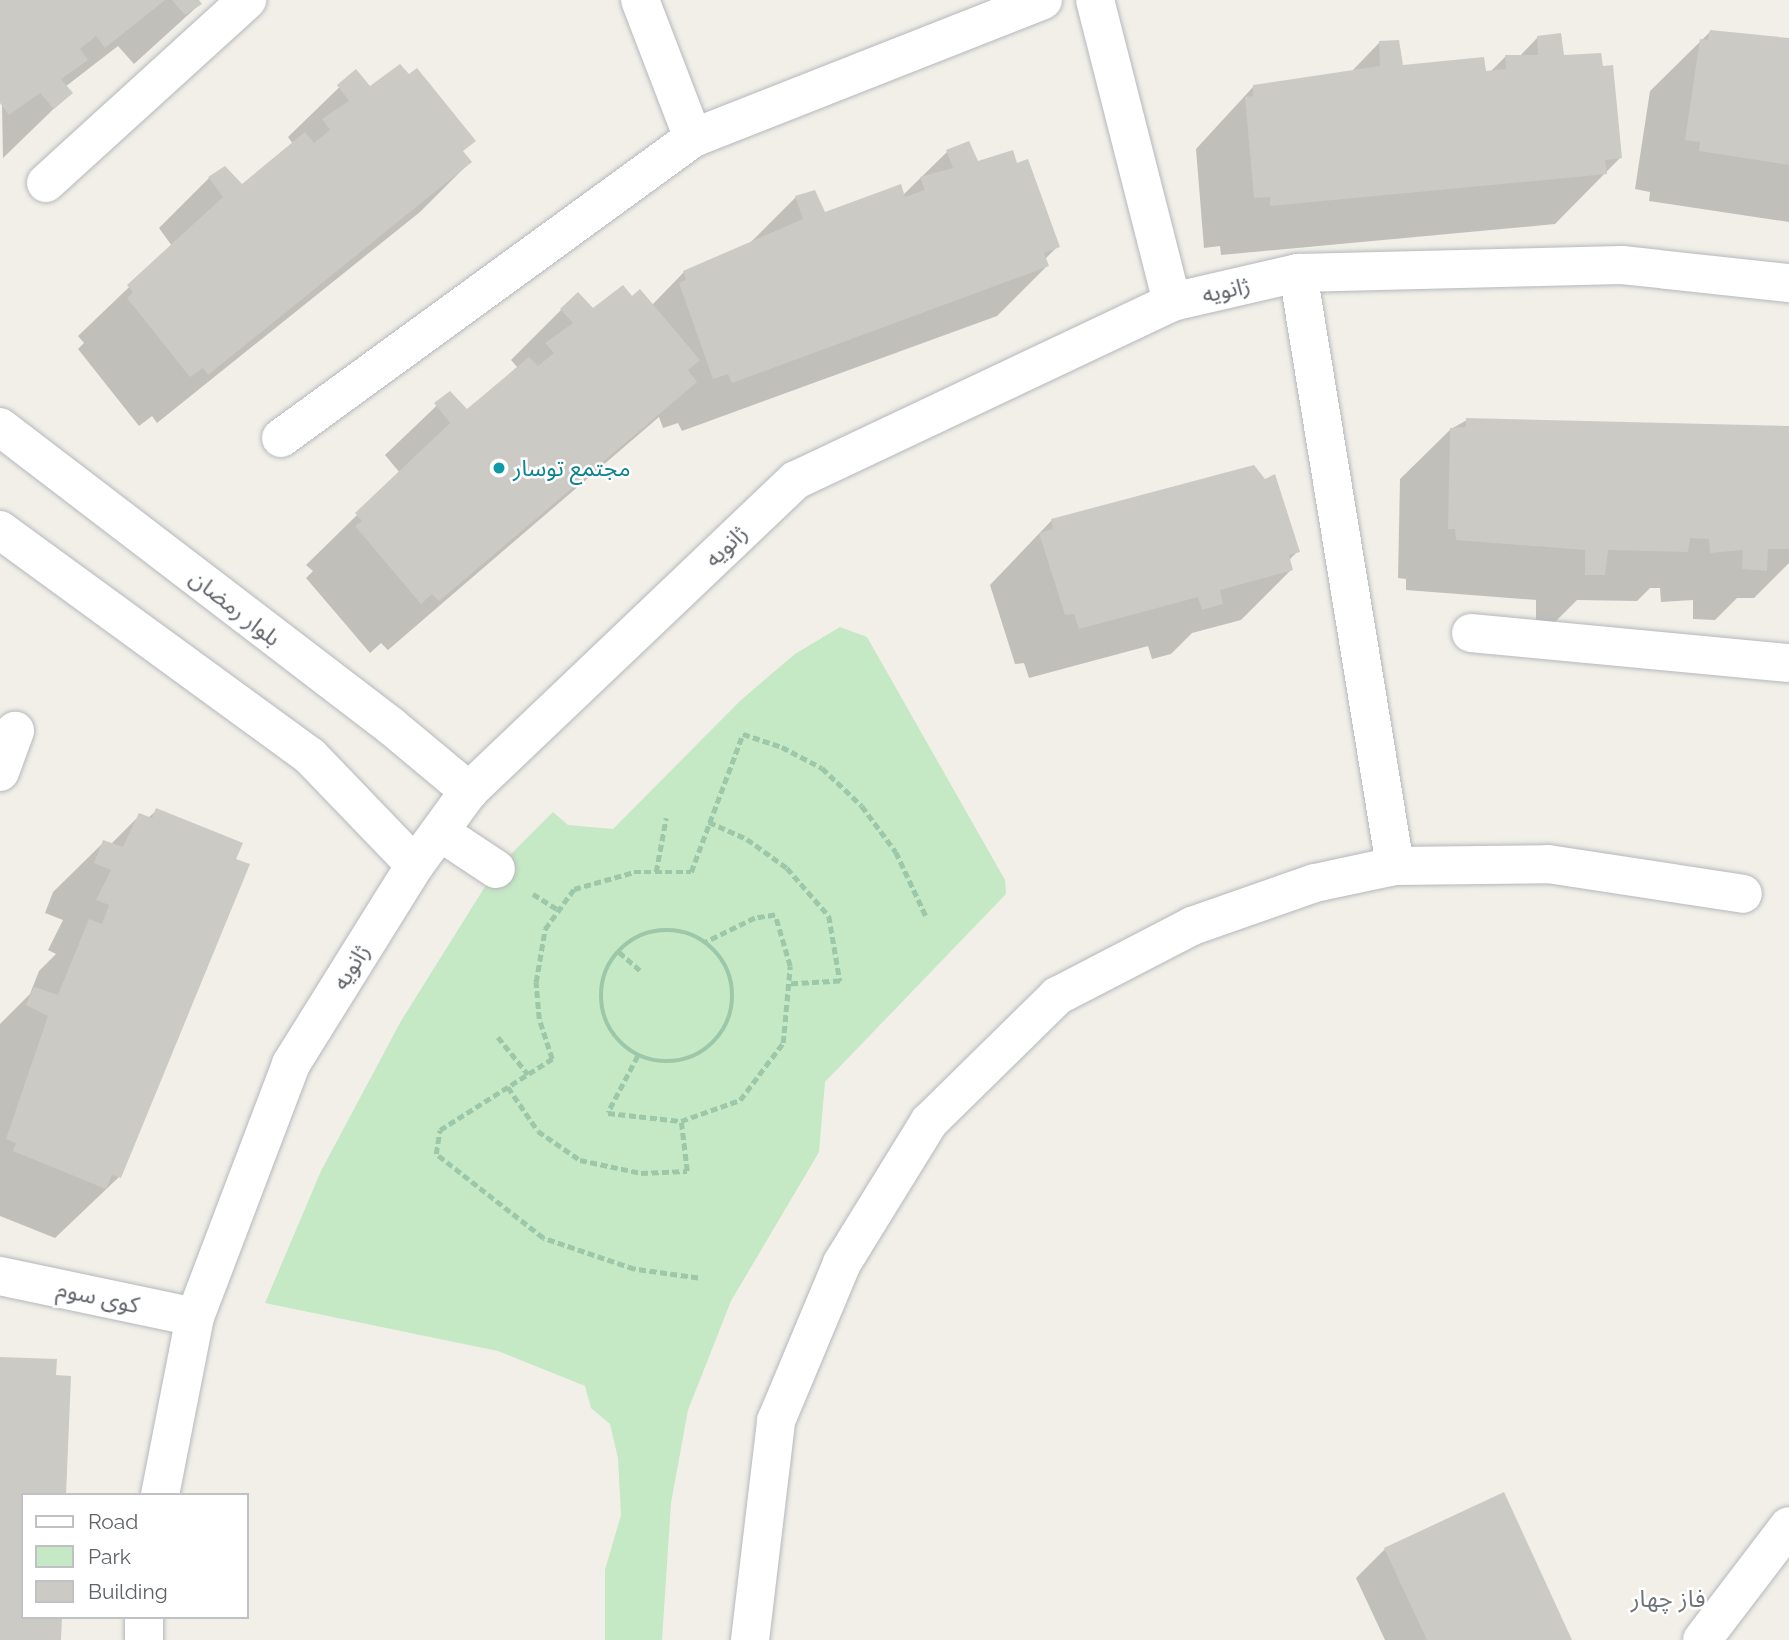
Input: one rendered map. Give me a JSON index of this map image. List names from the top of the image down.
{
  "streets": {
    "street": ["ژانویه", "بلوار رمضان", "کوی سوم"]
  },
  "crossings": [
    ["ژانویه", "بلوار رمضان"],
    ["ژانویه", "کوی سوم"]
  ],
  "districts": ["فاز چهار"],
  "places": ["مجتمع توسار"],
  "legend": ["Road", "Park", "Building"]
}
